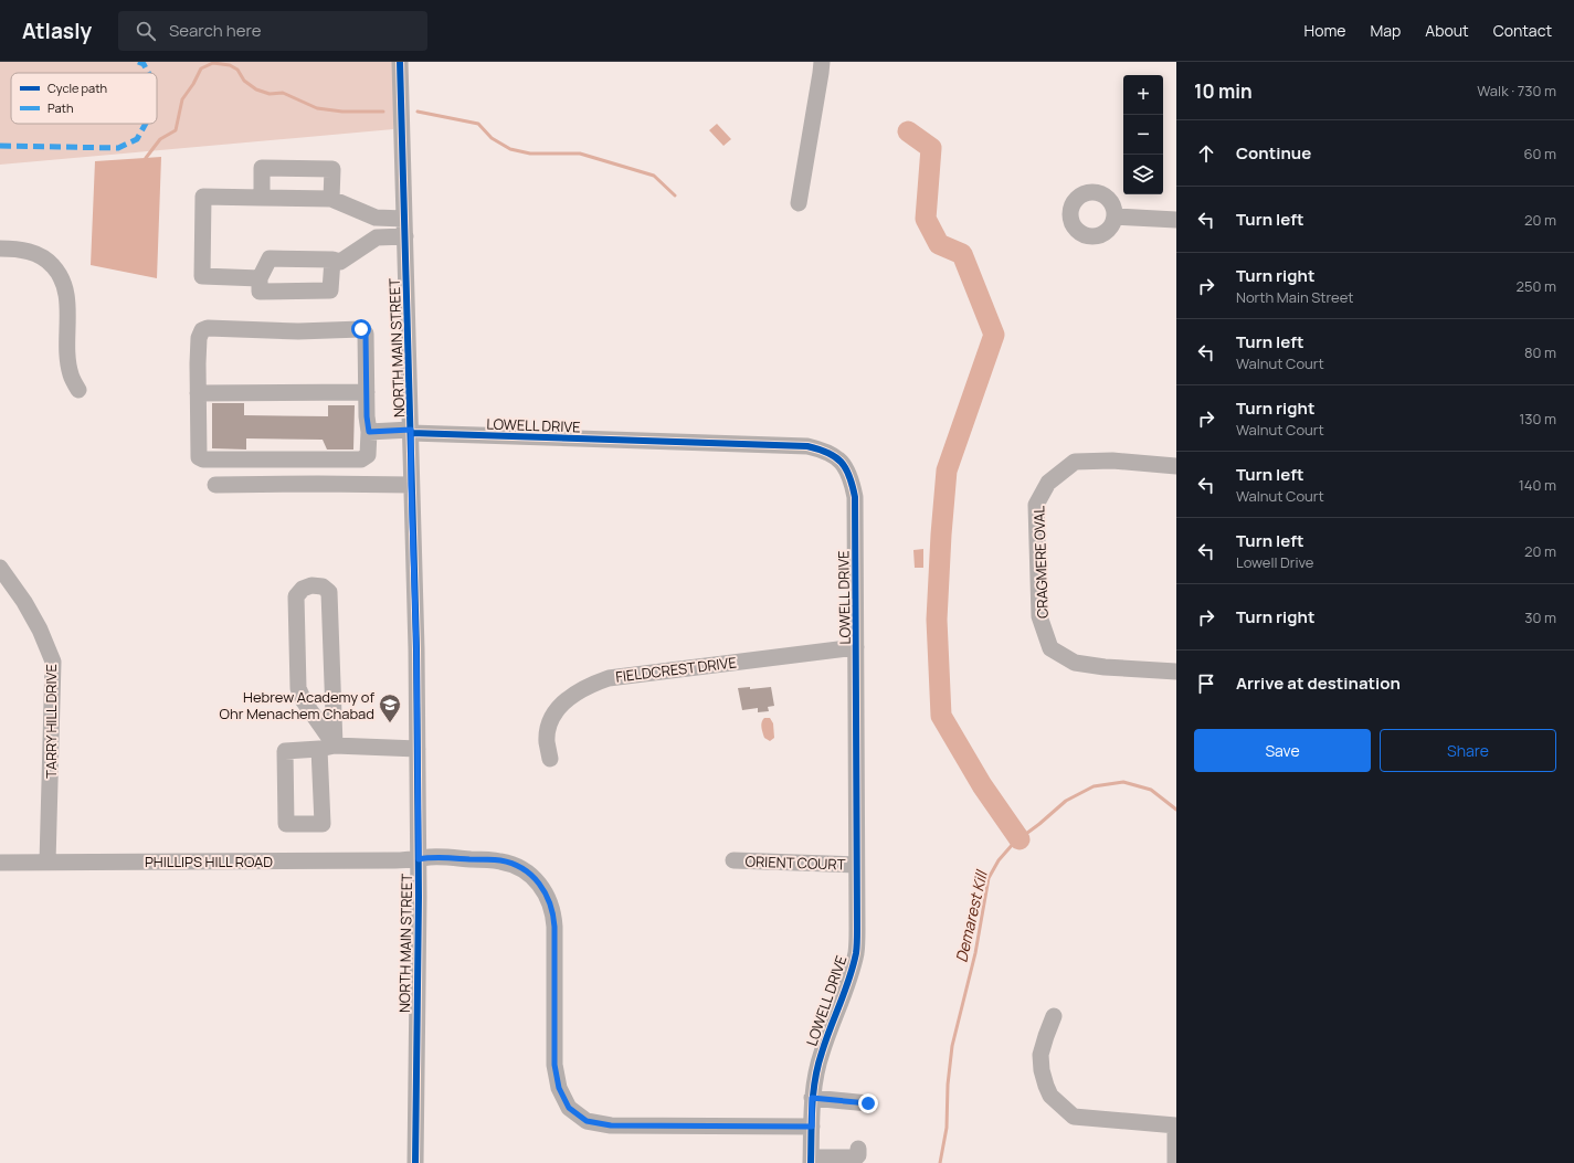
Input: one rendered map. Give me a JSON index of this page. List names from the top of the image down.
{
  "streets": {
    "street": [
      "NORTH MAIN STREET",
      "LOWELL DRIVE",
      "CRAGMERE OVAL",
      "FIELDCREST DRIVE",
      "TARRY HILL DRIVE",
      "PHILLIPS HILL ROAD",
      "ORIENT COURT"
    ]
  },
  "crossings": [
    ["NORTH MAIN STREET", "LOWELL DRIVE"],
    ["NORTH MAIN STREET", "PHILLIPS HILL ROAD"],
    ["LOWELL DRIVE", "FIELDCREST DRIVE"],
    ["LOWELL DRIVE", "PHILLIPS HILL ROAD"],
    ["LOWELL DRIVE", "ORIENT COURT"],
    ["TARRY HILL DRIVE", "PHILLIPS HILL ROAD"]
  ],
  "water": ["Demarest Kill"],
  "places": {
    "school or university": ["Hebrew Academy of Ohr Menachem Chabad"]
  },
  "legend": ["Cycle path", "Path"],
  "page": {
    "header": "Atlasly",
    "search": "Search here",
    "nav": [
      "Home",
      "Map",
      "About",
      "Contact"
    ],
    "heading": ["10 min", "Walk · 730 m"],
    "map_buttons": ["+", "−"],
    "list": [
      ["Continue", "60 m"],
      ["Turn left", "20 m"],
      ["Turn right", "North Main Street", "250 m"],
      ["Turn left", "Walnut Court", "80 m"],
      ["Turn right", "Walnut Court", "130 m"],
      ["Turn left", "Walnut Court", "140 m"],
      ["Turn left", "Lowell Drive", "20 m"],
      ["Turn right", "30 m"],
      "Arrive at destination"
    ],
    "buttons": ["Save", "Share"]
  }
}
